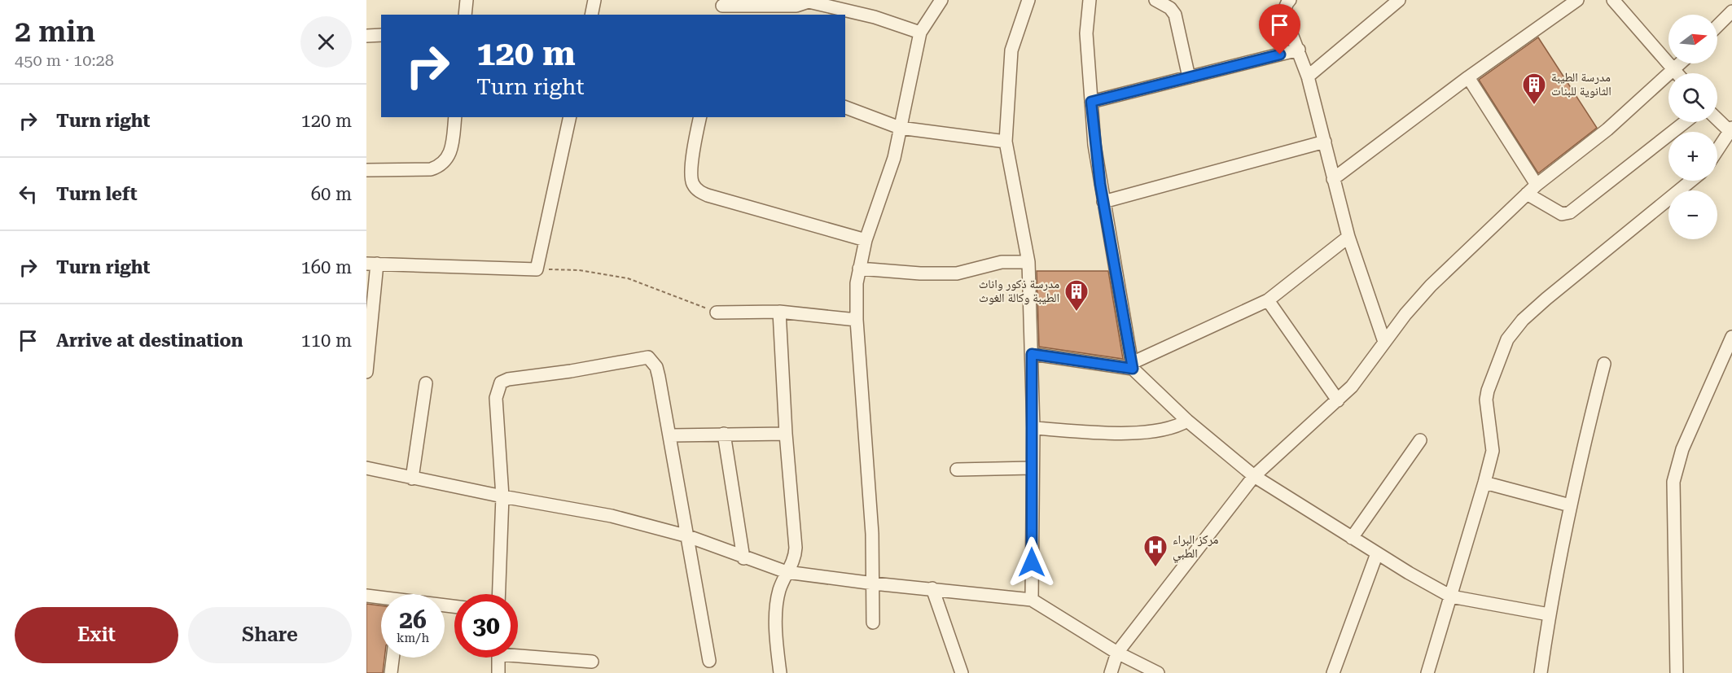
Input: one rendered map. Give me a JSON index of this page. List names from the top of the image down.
{
  "places": {
    "building": ["مدرسة الطيبة الثانوية للبنات", "مدرسة ذكور واناث الطيبة وكالة الغوث"],
    "hospital": ["مركز البراء الطبي"]
  },
  "north": "right",
  "page": {
    "heading": ["2 min", "450 m · 10:28"],
    "map_buttons": ["+", "−"],
    "turn": ["120 m", "Turn right"],
    "list": [
      {
        "name": "Turn right",
        "value": "120 m"
      },
      {
        "name": "Turn left",
        "value": "60 m"
      },
      {
        "name": "Turn right",
        "value": "160 m"
      },
      {
        "name": "Arrive at destination",
        "value": "110 m"
      }
    ],
    "speed": "26 km/h",
    "limit": "30",
    "buttons": ["Exit", "Share"]
  }
}
